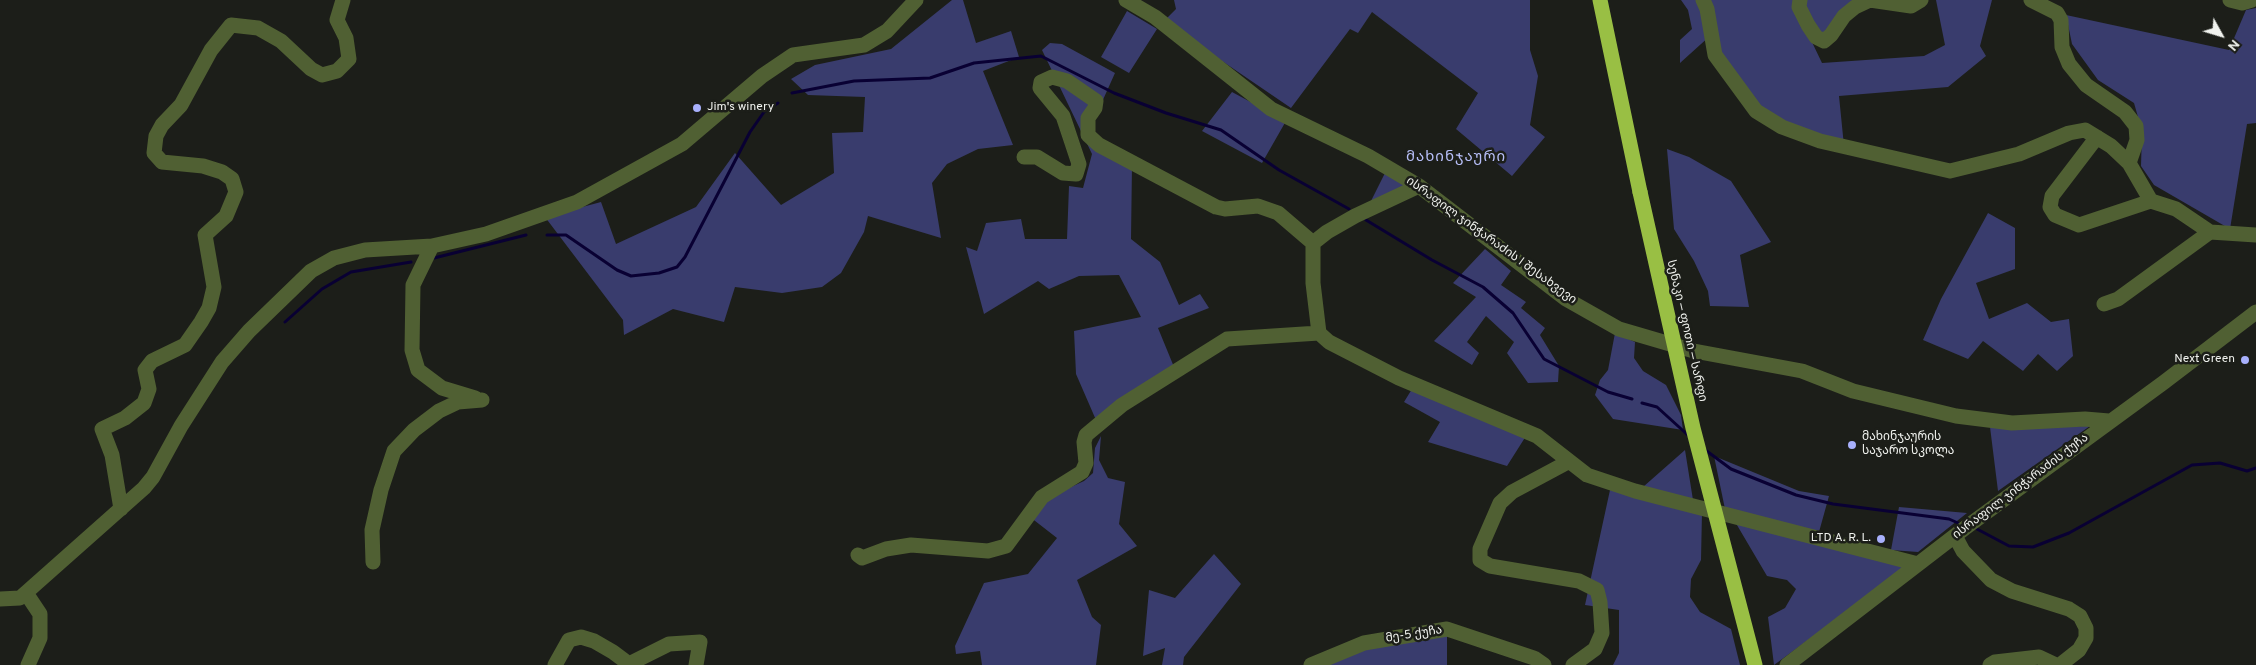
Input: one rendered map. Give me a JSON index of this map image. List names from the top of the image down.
{
  "streets": {
    "highway": ["სენაკი — ფოთი — სარფი"],
    "street": ["ისრაფილ ჯინჭარაძის I შესახვევი", "ისრაფილ ჯინჭარაძის ქუჩა", "მე-5 ქუჩა"]
  },
  "crossings": [
    ["ისრაფილ ჯინჭარაძის I შესახვევი", "ისრაფილ ჯინჭარაძის ქუჩა"]
  ],
  "districts": ["მახინჯაური"],
  "places": [
    "Jim's winery",
    "Next Green",
    "მახინჯაურის საჯარო სკოლა",
    "LTD A. R. L."
  ],
  "north": "bottom right"
}
